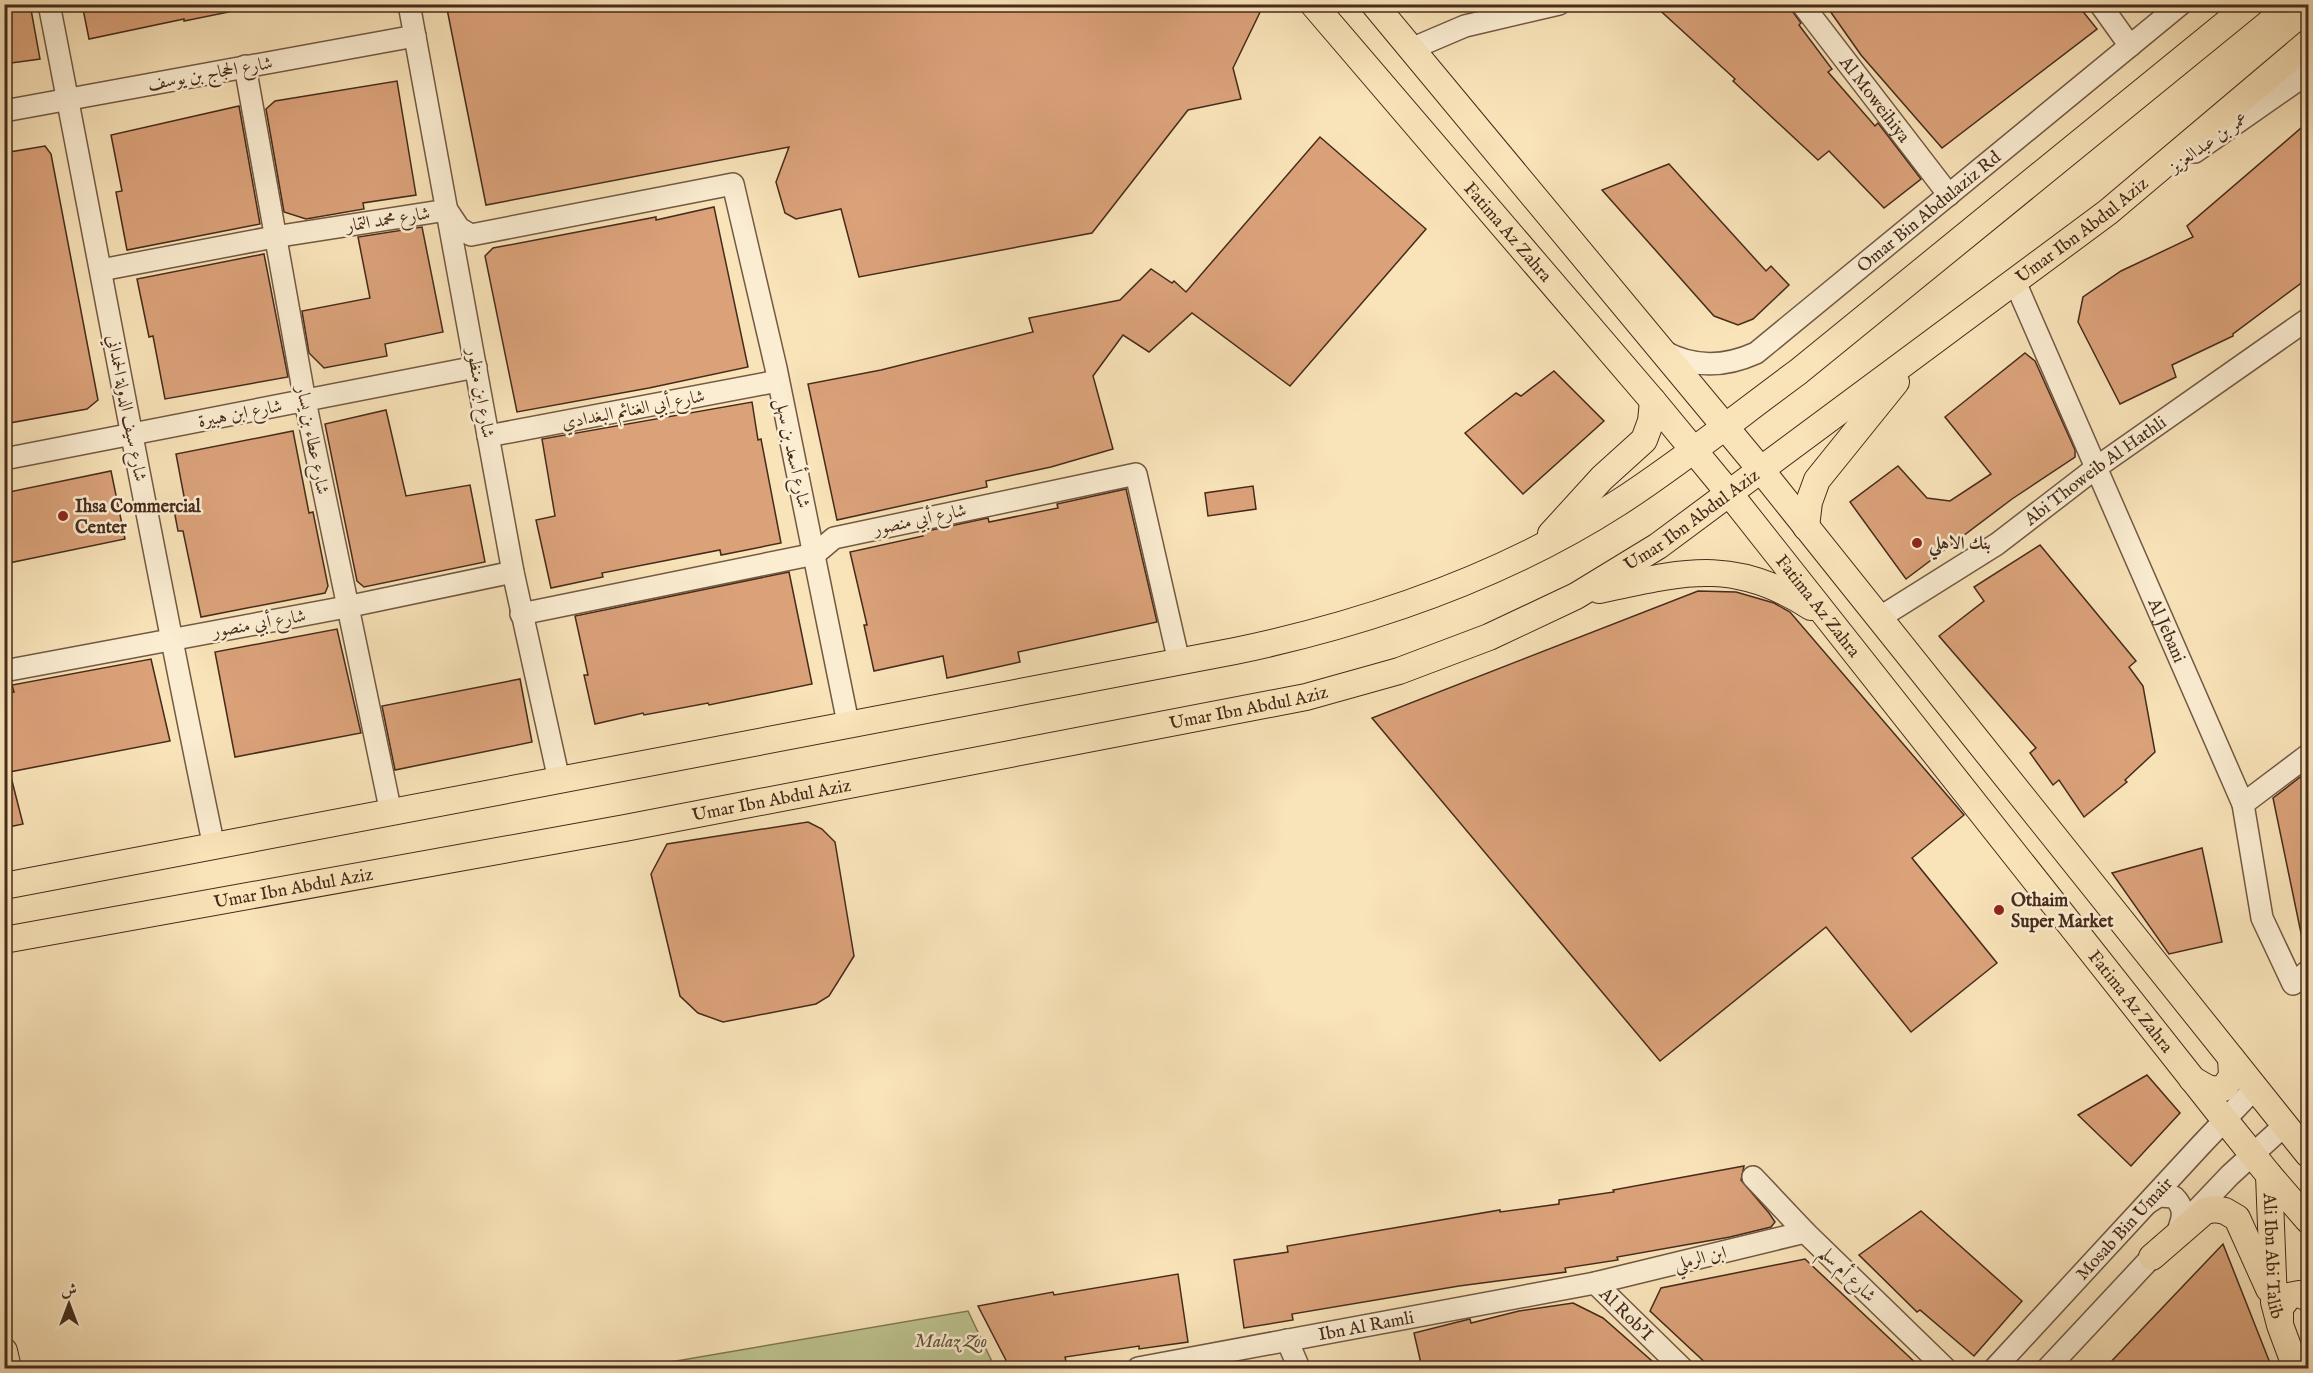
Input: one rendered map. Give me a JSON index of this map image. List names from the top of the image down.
{
  "streets": {
    "main road": ["Umar Ibn Abdul Aziz", "Fatima Az Zahra", "Ali Ibn Abi Talib"],
    "street": [
      "شارع الحجاج بن يوسف",
      "Al Moweihiya",
      "عمر بن عبدالعزيز",
      "Omar Bin Abdulaziz Rd",
      "شارع محمد التمار",
      "شارع ابن منظور",
      "شارع سيف الدولة الحمداني",
      "شارع أبي الغنائم البغدادي",
      "شارع ابن هبيرة",
      "شارع عطاء بن يسار",
      "شارع أسعد بن سهل",
      "Abi Thoweib Al Hathli",
      "شارع أبي منصور",
      "Al Jebani",
      "Mosab Bin Umair",
      "ابن الرملي",
      "شارع أم سلم",
      "Al Rob'I",
      "Ibn Al Ramli"
    ]
  },
  "crossings": [
    ["شارع الحجاج بن يوسف", "شارع ابن منظور"],
    ["شارع الحجاج بن يوسف", "شارع سيف الدولة الحمداني"],
    ["شارع الحجاج بن يوسف", "شارع عطاء بن يسار"],
    ["Al Moweihiya", "Omar Bin Abdulaziz Rd"],
    ["عمر بن عبدالعزيز", "Umar Ibn Abdul Aziz"],
    ["شارع محمد التمار", "شارع ابن منظور"],
    ["شارع محمد التمار", "شارع سيف الدولة الحمداني"],
    ["شارع محمد التمار", "شارع عطاء بن يسار"],
    ["شارع محمد التمار", "شارع أسعد بن سهل"],
    ["Umar Ibn Abdul Aziz", "Fatima Az Zahra"],
    ["Umar Ibn Abdul Aziz", "Al Jebani"],
    ["Fatima Az Zahra", "Mosab Bin Umair"],
    ["Fatima Az Zahra", "Ali Ibn Abi Talib"],
    ["شارع ابن منظور", "شارع أبي الغنائم البغدادي"],
    ["شارع ابن منظور", "شارع ابن هبيرة"],
    ["شارع ابن منظور", "شارع أبي منصور"],
    ["شارع سيف الدولة الحمداني", "شارع ابن هبيرة"],
    ["شارع سيف الدولة الحمداني", "شارع أبي منصور"],
    ["شارع أبي الغنائم البغدادي", "شارع أسعد بن سهل"],
    ["شارع ابن هبيرة", "شارع عطاء بن يسار"],
    ["شارع عطاء بن يسار", "شارع أبي منصور"],
    ["شارع أسعد بن سهل", "شارع أبي منصور"],
    ["Abi Thoweib Al Hathli", "Al Jebani"],
    ["ابن الرملي", "شارع أم سلم"],
    ["ابن الرملي", "Al Rob'I"],
    ["ابن الرملي", "Ibn Al Ramli"],
    ["Al Rob'I", "Ibn Al Ramli"]
  ],
  "parks": ["Malaz Zoo"],
  "places": ["Ihsa Commercial Center", "بنك الاهلي", "Othaim Super Market"],
  "north": "top"
}
